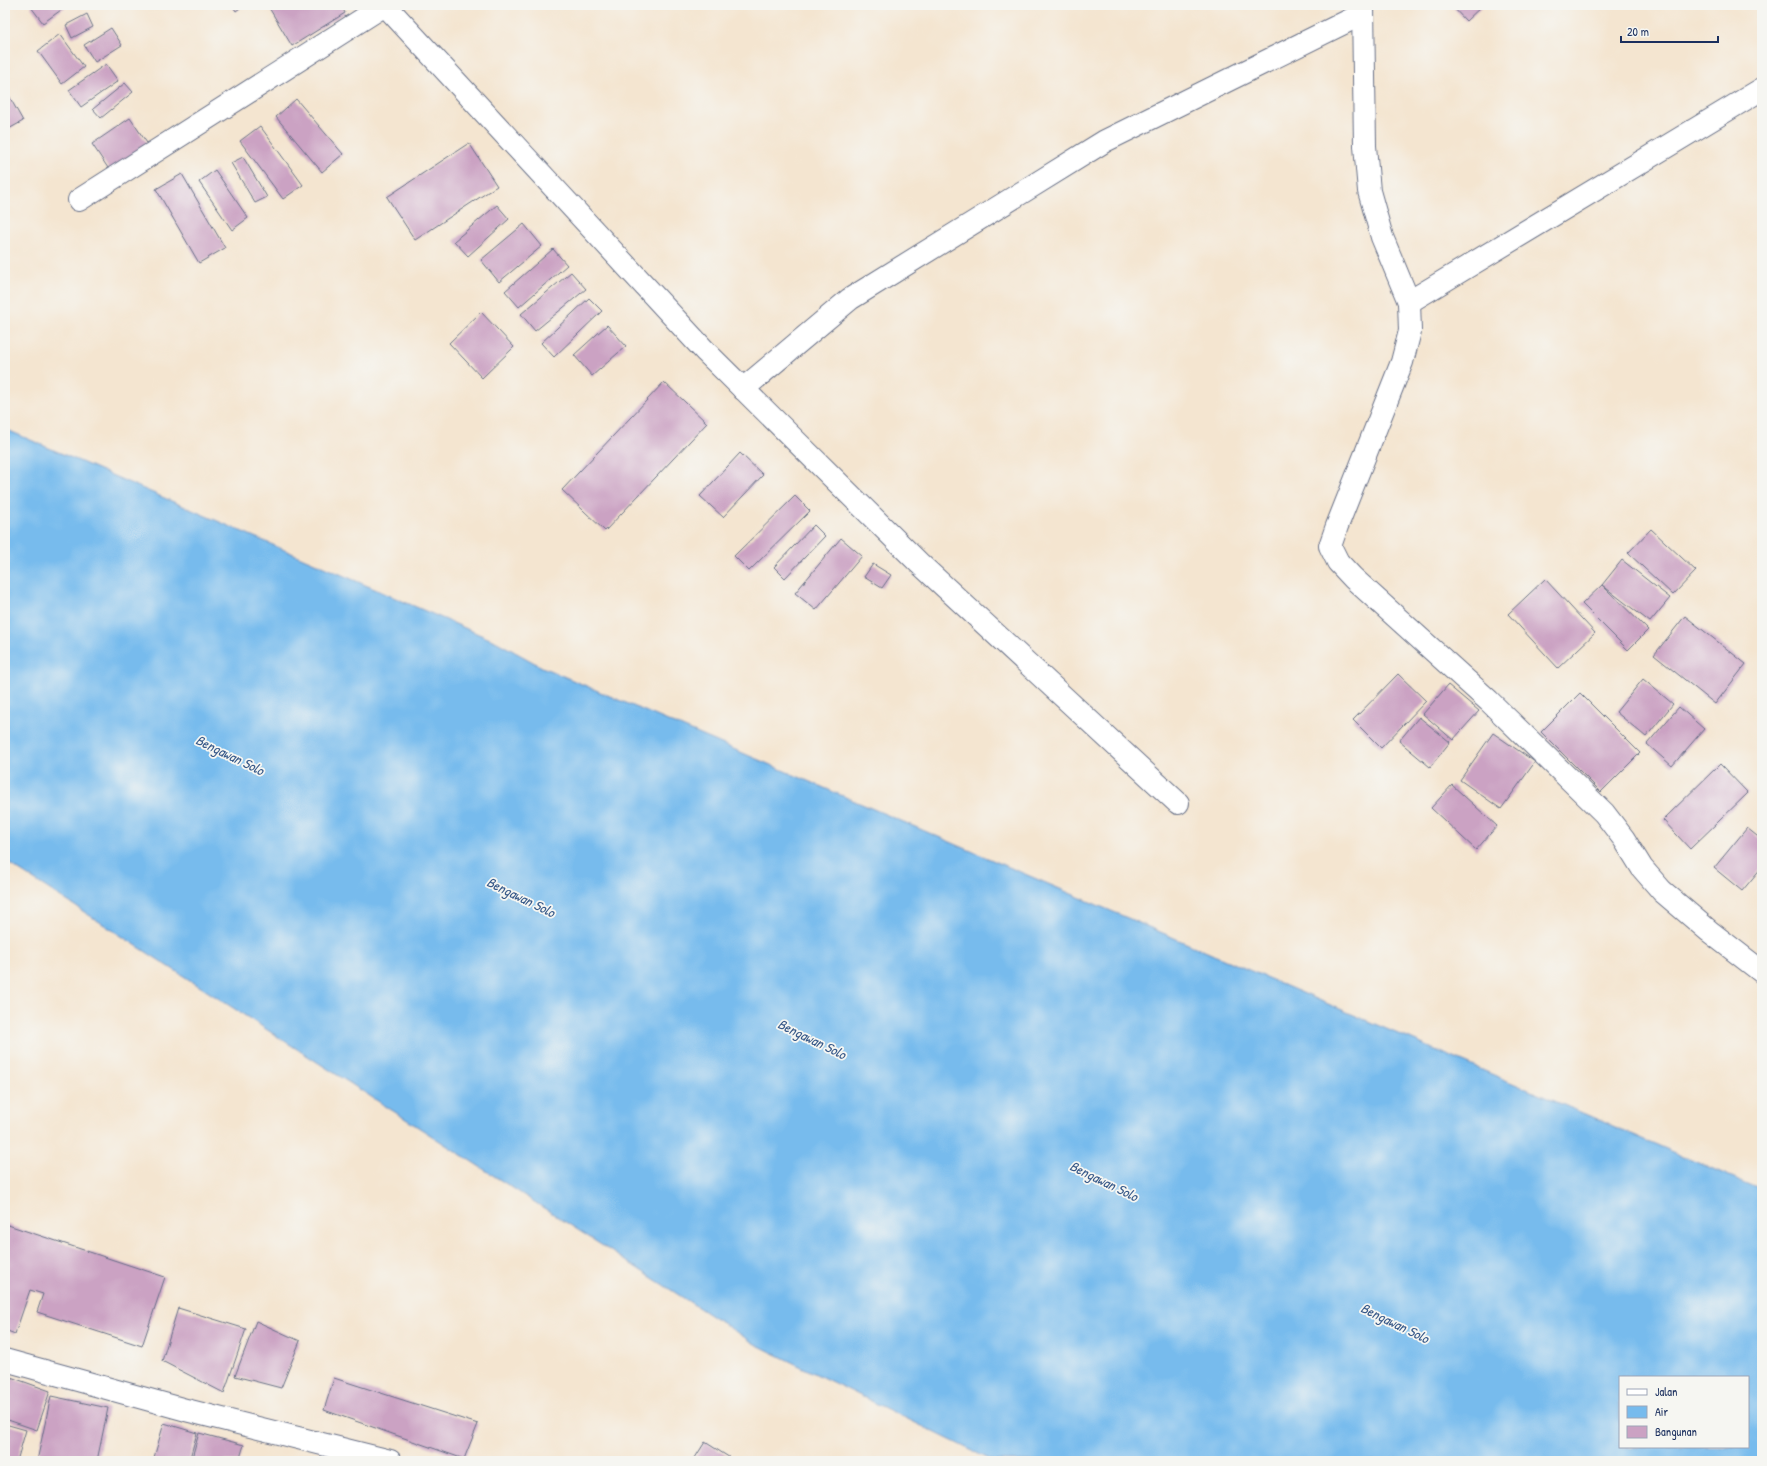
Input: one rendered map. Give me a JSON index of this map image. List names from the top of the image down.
{
  "water": ["Bengawan Solo"],
  "legend": ["Jalan", "Air", "Bangunan"],
  "scale_bar": "20 m"
}
